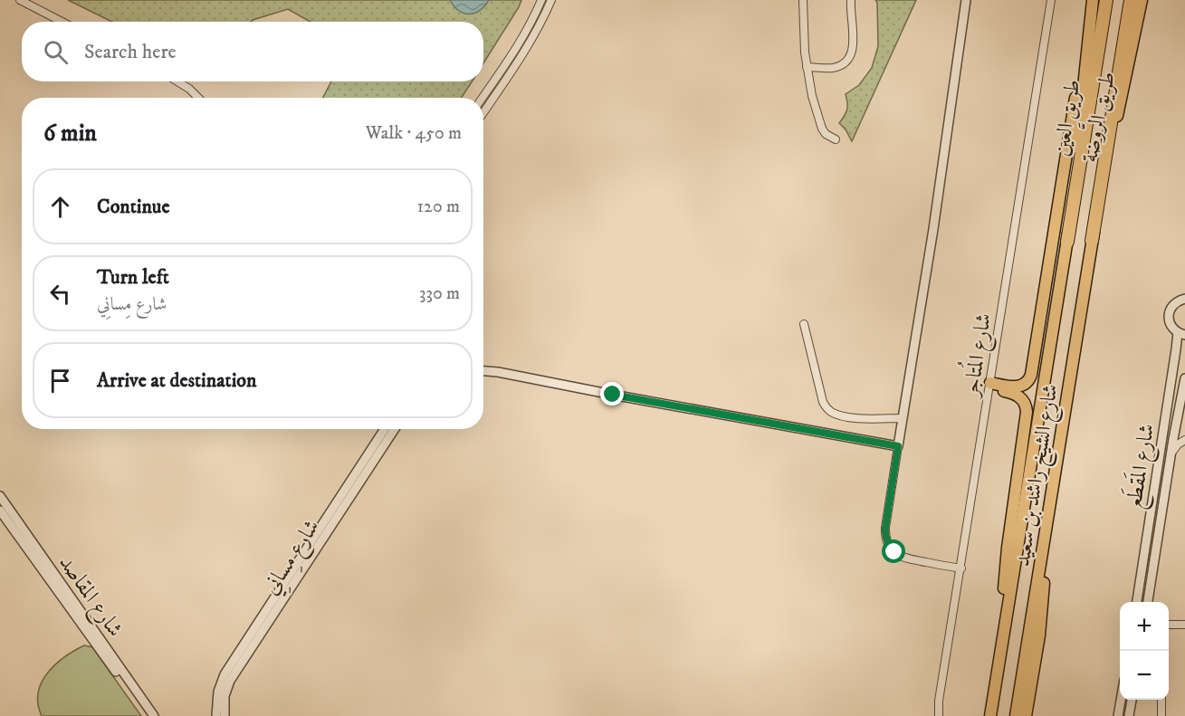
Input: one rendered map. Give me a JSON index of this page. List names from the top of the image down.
{
  "streets": {
    "highway": ["طريق الرَّوضة", "طريق العين", "شارع الشيخ راشد بن سعيد"],
    "street": [
      "شارع المُتاجر",
      "شارع المَقطَع",
      "شارع مِسانِي",
      "شارع المقاصد"
    ]
  },
  "crossings": [
    ["طريق الرَّوضة", "طريق العين"],
    ["طريق الرَّوضة", "شارع الشيخ راشد بن سعيد"],
    ["طريق العين", "شارع الشيخ راشد بن سعيد"]
  ],
  "page": {
    "search": "Search here",
    "heading": ["6 min", "Walk · 450 m"],
    "list": [
      ["Continue", "120 m"],
      ["Turn left", "شارع مِسانِي", "330 m"],
      "Arrive at destination"
    ],
    "map_buttons": ["+", "−"]
  }
}
